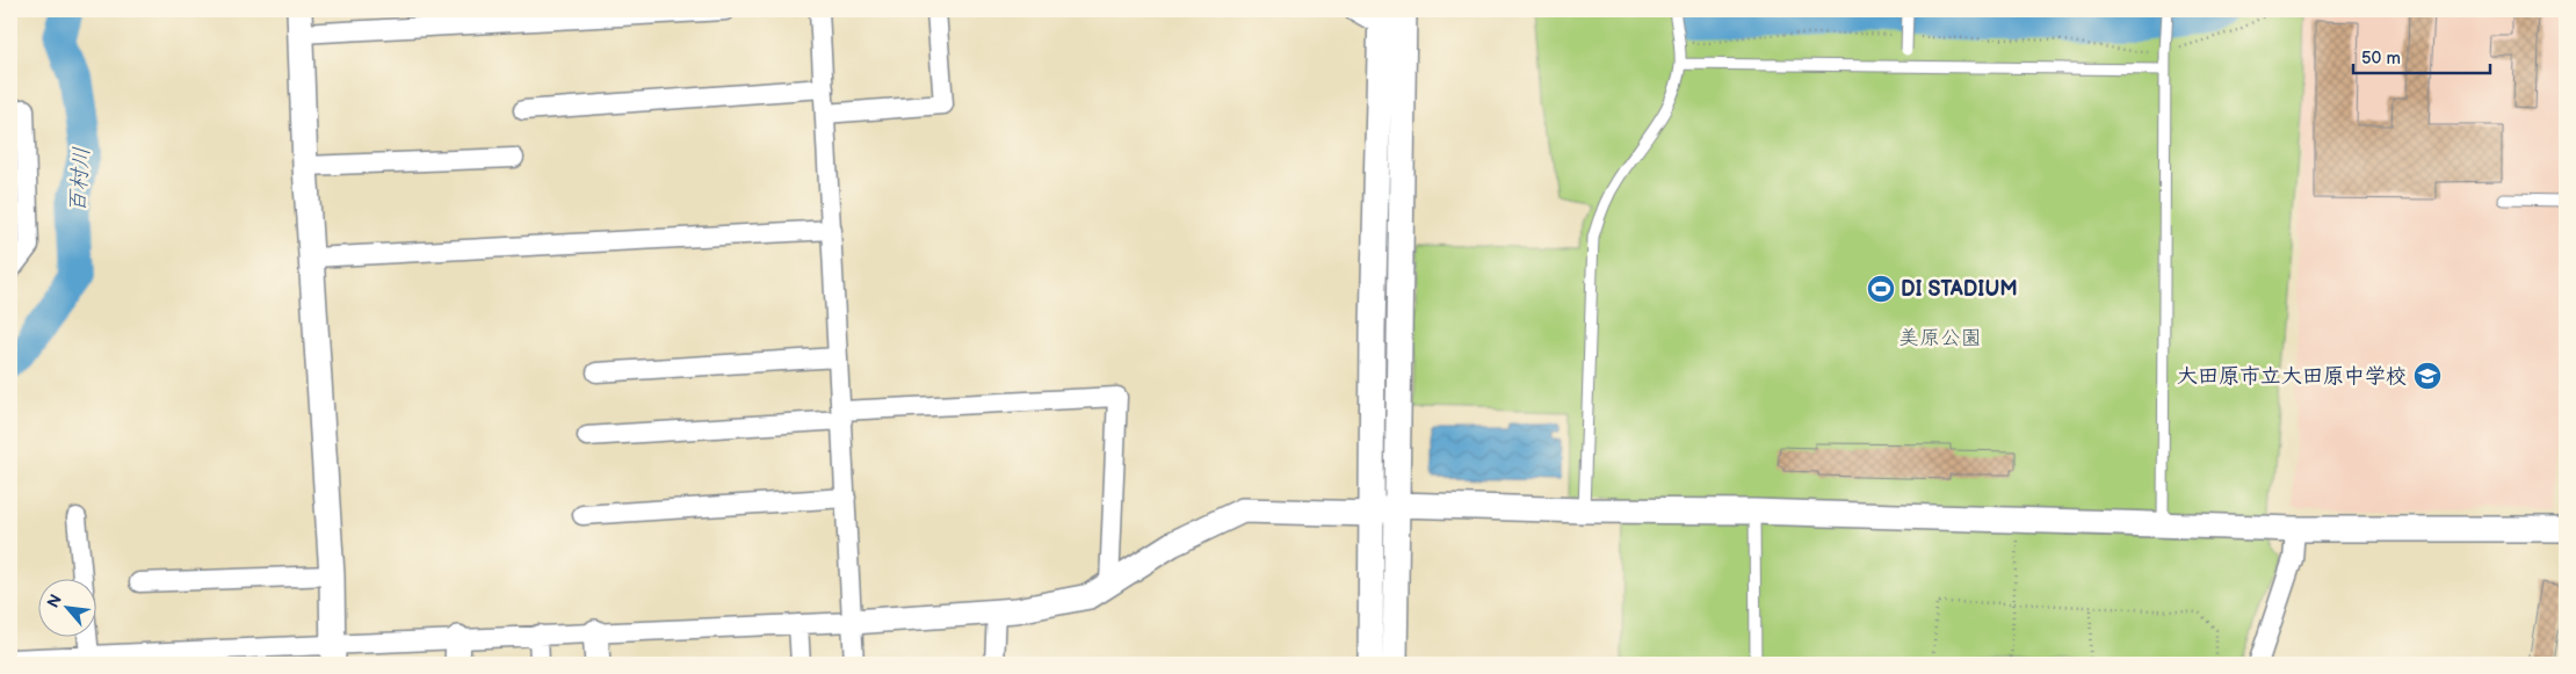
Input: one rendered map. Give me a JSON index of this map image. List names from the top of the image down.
{
  "water": ["百村川"],
  "parks": ["美原公園"],
  "places": {
    "sports": ["DI STADIUM"],
    "school or university": ["大田原市立大田原中学校"]
  },
  "scale_bar": "50 m",
  "north": "top left"
}
